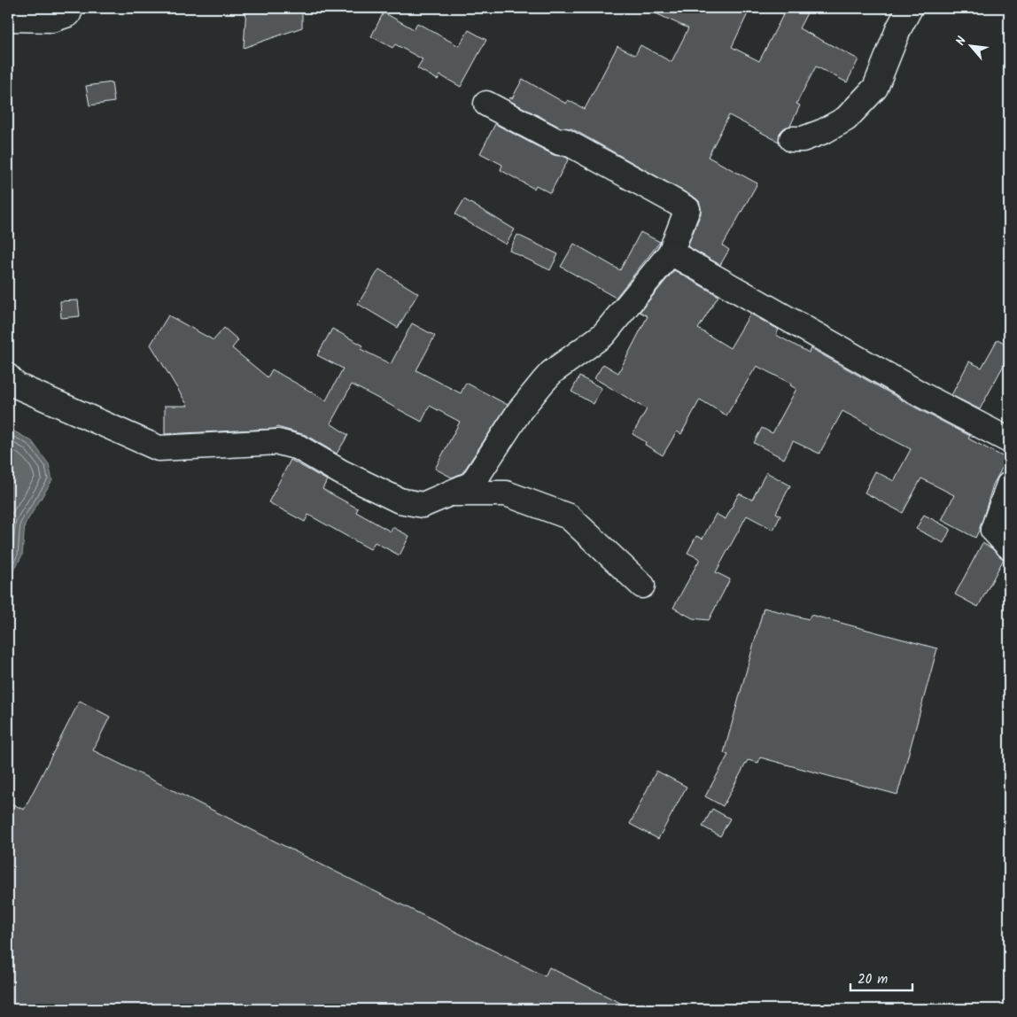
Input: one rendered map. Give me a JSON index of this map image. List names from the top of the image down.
{
  "scale_bar": "20 m",
  "north": "top left"
}
